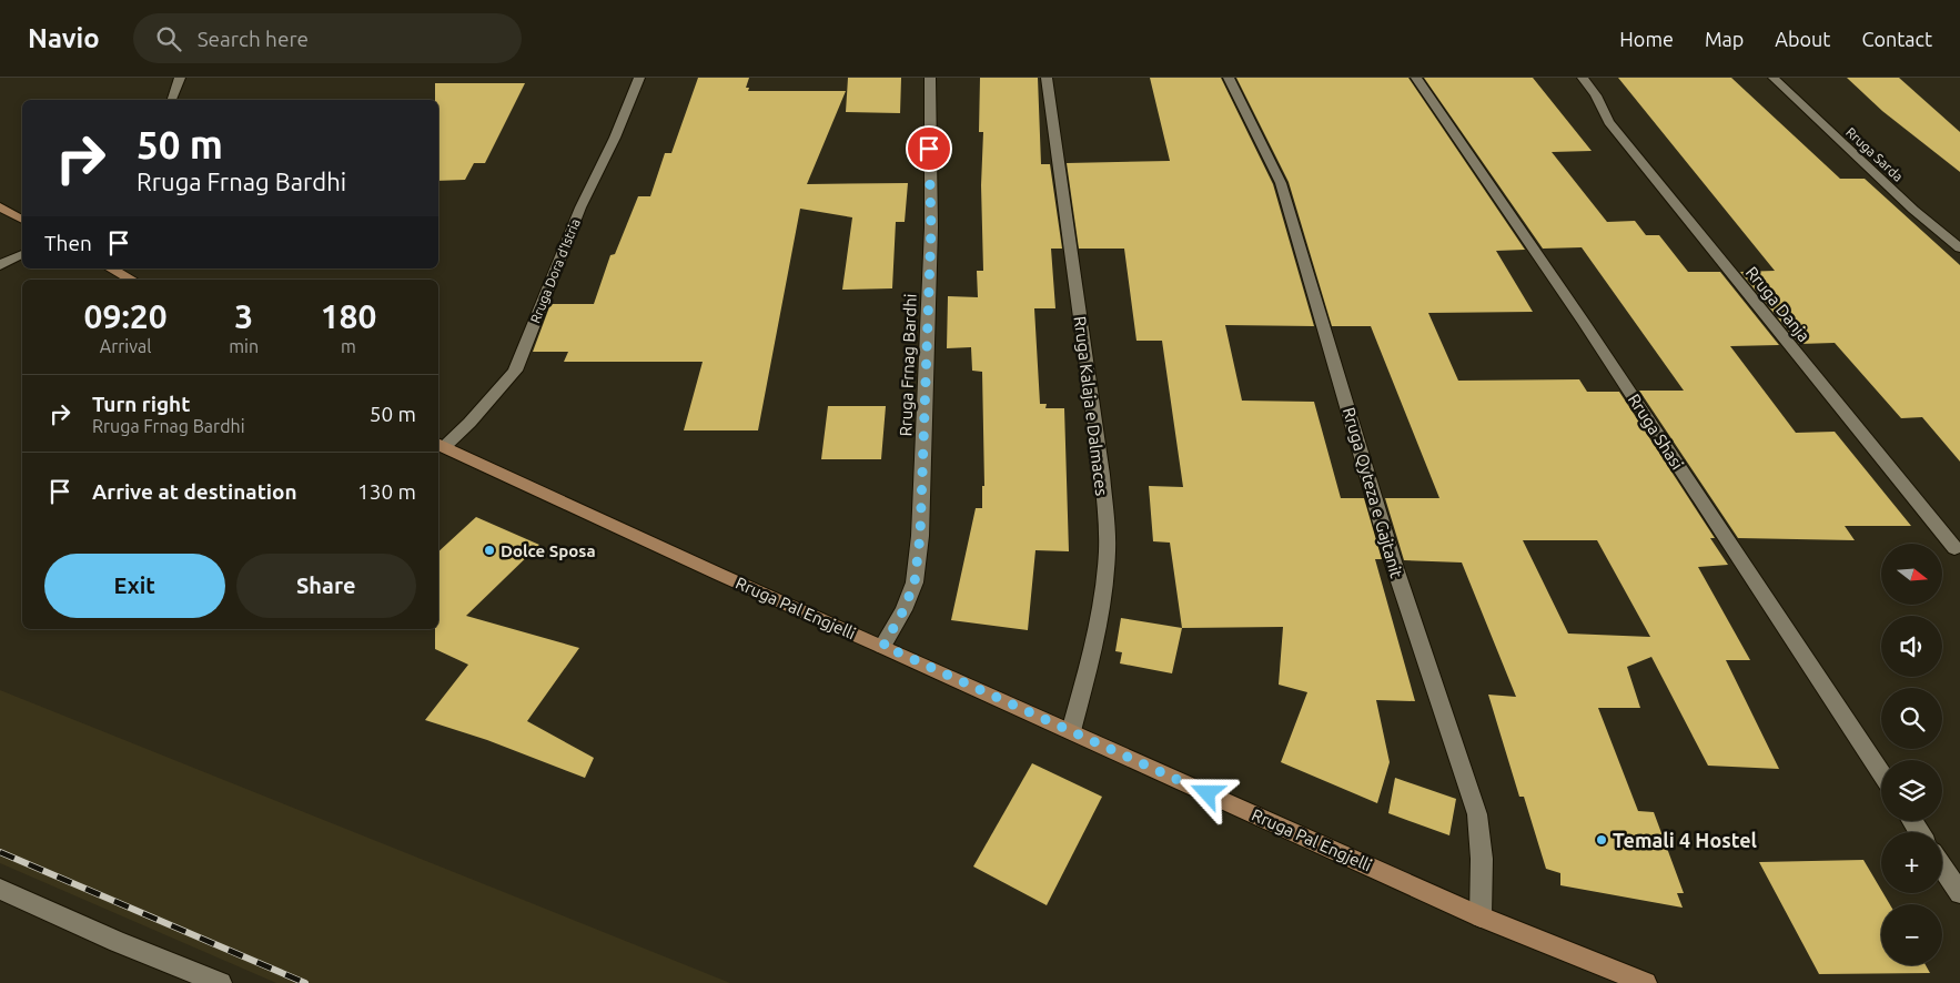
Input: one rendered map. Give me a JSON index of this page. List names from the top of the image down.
{
  "streets": {
    "main road": ["Rruga Pal Engjelli"],
    "street": [
      "Rruga Sarda",
      "Rruga Dora d'Istria",
      "Rruga Danja",
      "Rruga Frnag Bardhi",
      "Rruga Kalaja e Dalmaces",
      "Rruga Shasi",
      "Rruga Qyteza e Gajtanit"
    ]
  },
  "crossings": [
    ["Rruga Dora d'Istria", "Rruga Pal Engjelli"],
    ["Rruga Frnag Bardhi", "Rruga Pal Engjelli"],
    ["Rruga Kalaja e Dalmaces", "Rruga Pal Engjelli"],
    ["Rruga Qyteza e Gajtanit", "Rruga Pal Engjelli"]
  ],
  "places": ["Dolce Sposa", "Temali 4 Hostel"],
  "north": "right",
  "page": {
    "header": "Navio",
    "search": "Search here",
    "nav": [
      "Home",
      "Map",
      "About",
      "Contact"
    ],
    "turn": ["50 m", "Rruga Frnag Bardhi"],
    "then": "Then",
    "eta": [
      "09:20",
      "Arrival",
      "3",
      "min",
      "180",
      "m"
    ],
    "list": [
      {
        "name": "Turn right",
        "note": "Rruga Frnag Bardhi",
        "value": "50 m"
      },
      {
        "name": "Arrive at destination",
        "value": "130 m"
      }
    ],
    "buttons": ["Exit", "Share"],
    "map_buttons": ["+", "−"]
  }
}
